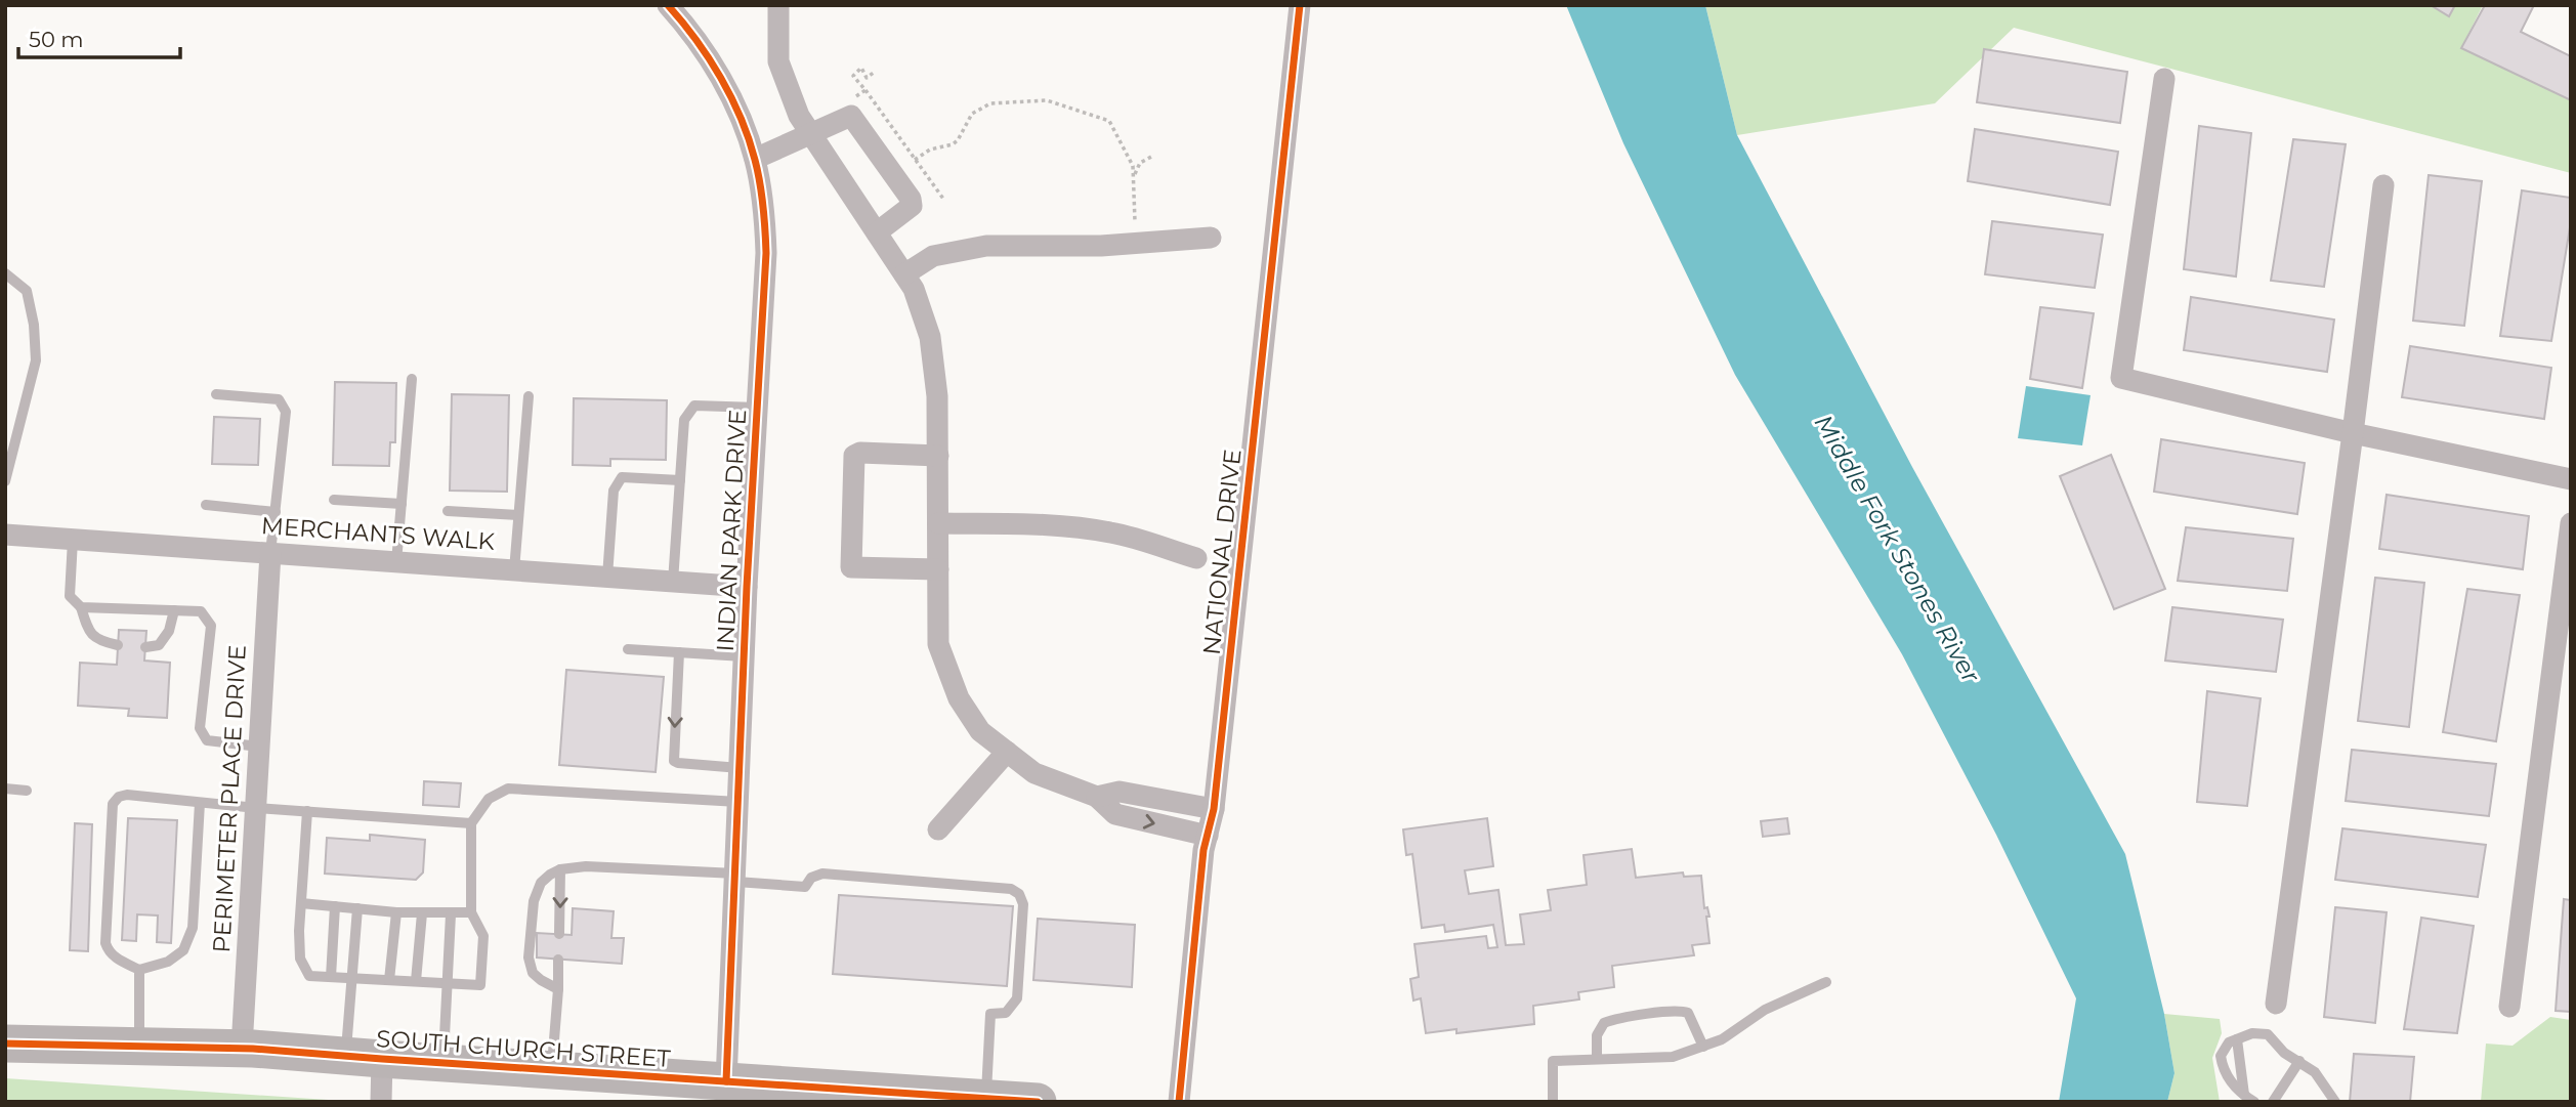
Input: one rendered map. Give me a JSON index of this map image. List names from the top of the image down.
{
  "streets": {
    "highway": ["SOUTH CHURCH STREET"],
    "street": [
      "INDIAN PARK DRIVE",
      "MERCHANTS WALK",
      "NATIONAL DRIVE",
      "PERIMETER PLACE DRIVE"
    ]
  },
  "crossings": [
    ["INDIAN PARK DRIVE", "MERCHANTS WALK"],
    ["INDIAN PARK DRIVE", "SOUTH CHURCH STREET"],
    ["MERCHANTS WALK", "PERIMETER PLACE DRIVE"],
    ["PERIMETER PLACE DRIVE", "SOUTH CHURCH STREET"]
  ],
  "water": ["Middle Fork Stones River"],
  "scale_bar": "50 m"
}
